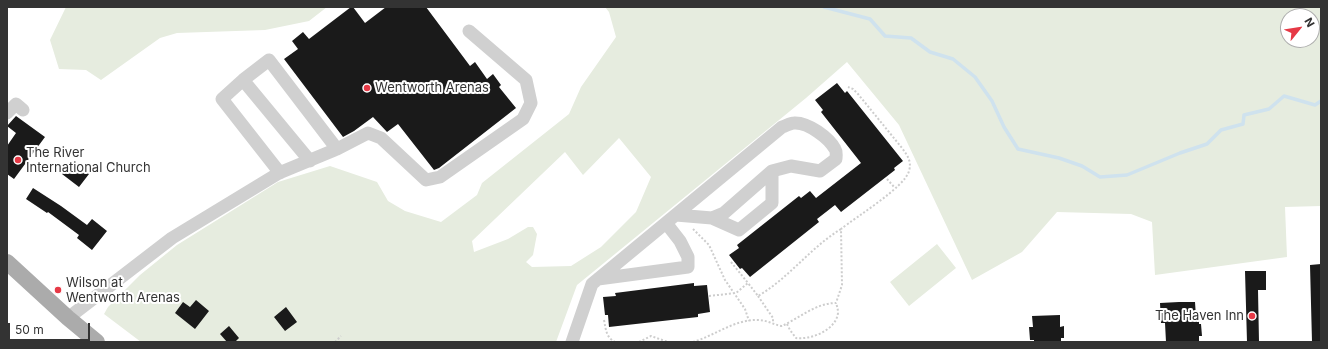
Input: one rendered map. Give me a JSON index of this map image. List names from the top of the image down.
{
  "places": [
    "Wentworth Arenas",
    "The River International Church",
    "Wilson at Wentworth Arenas",
    "The Haven Inn"
  ],
  "scale_bar": "50 m",
  "north": "top right"
}
